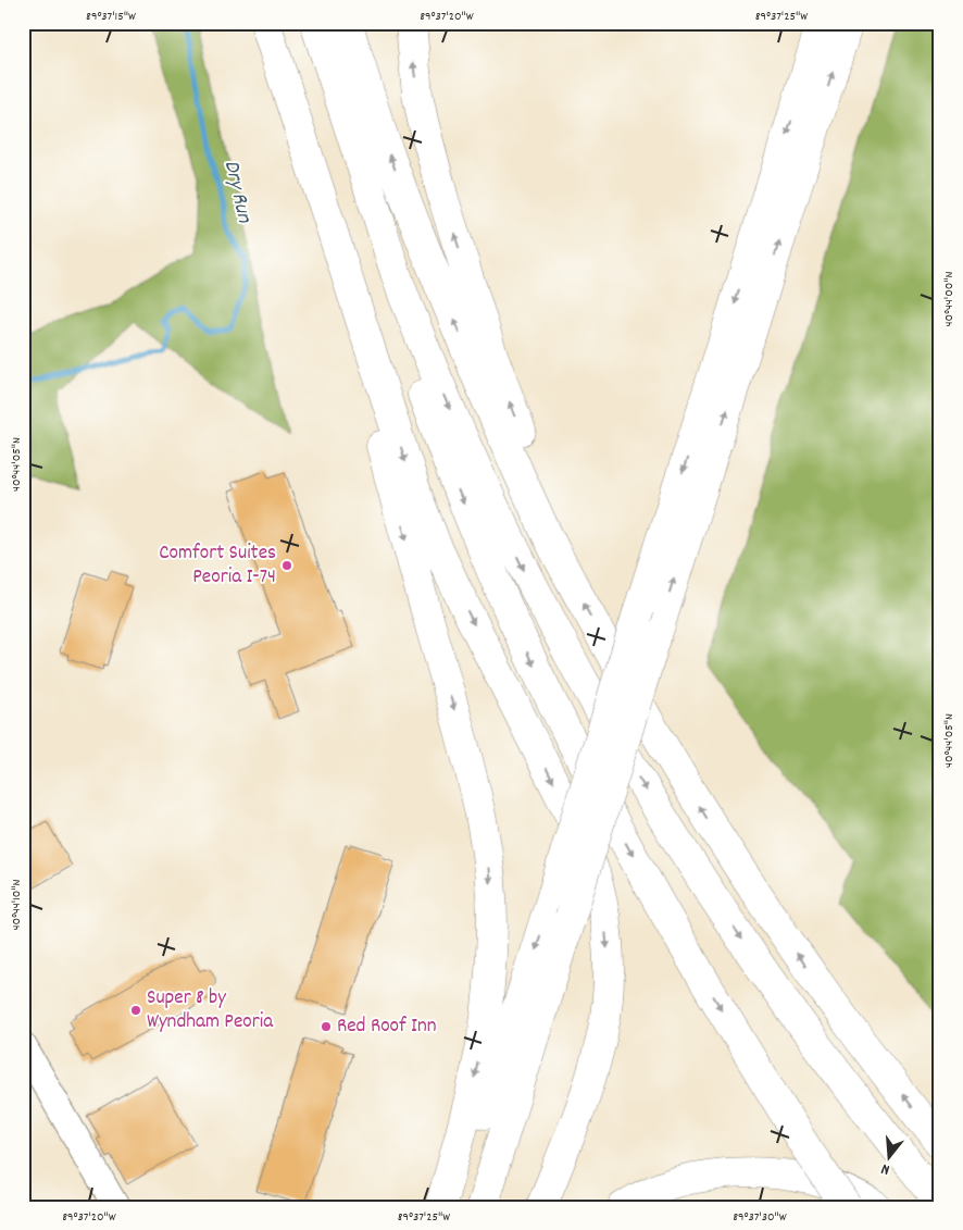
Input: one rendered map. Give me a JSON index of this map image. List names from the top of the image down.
{
  "water": ["Dry Run"],
  "places": ["Comfort Suites Peoria I-74", "Super 8 by Wyndham Peoria", "Red Roof Inn"],
  "north": "bottom",
  "coordinates": [
    "89°37'15\"W",
    "89°37'20\"W",
    "89°37'25\"W",
    "40°44'00\"N",
    "40°44'05\"N",
    "40°44'10\"N",
    "89°37'30\"W"
  ]
}
